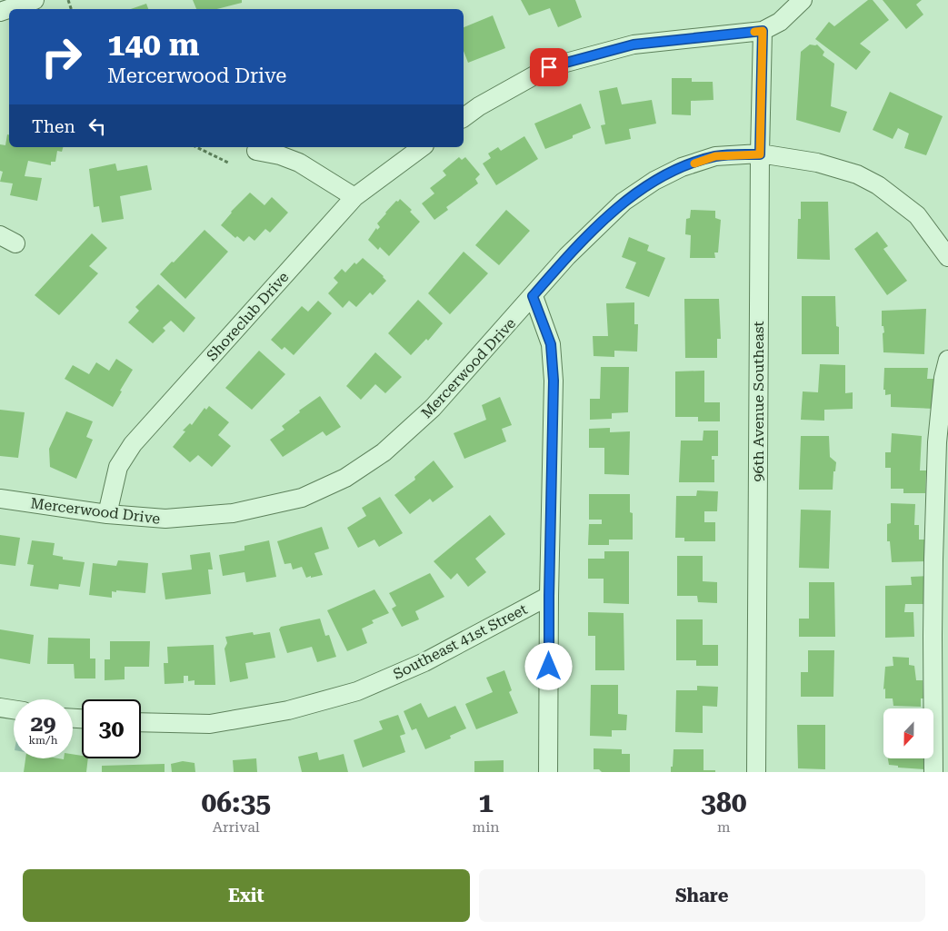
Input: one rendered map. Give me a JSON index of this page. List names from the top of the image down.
{
  "streets": {
    "street": [
      "Shoreclub Drive",
      "Mercerwood Drive",
      "96th Avenue Southeast",
      "Southeast 41st Street"
    ]
  },
  "crossings": [
    ["Shoreclub Drive", "Mercerwood Drive"],
    ["Mercerwood Drive", "96th Avenue Southeast"]
  ],
  "north": "bottom",
  "page": {
    "turn": ["140 m", "Mercerwood Drive"],
    "then": "Then",
    "speed": "29 km/h",
    "limit": "30",
    "eta": [
      "06:35",
      "Arrival",
      "1",
      "min",
      "380",
      "m"
    ],
    "buttons": ["Exit", "Share"]
  }
}
